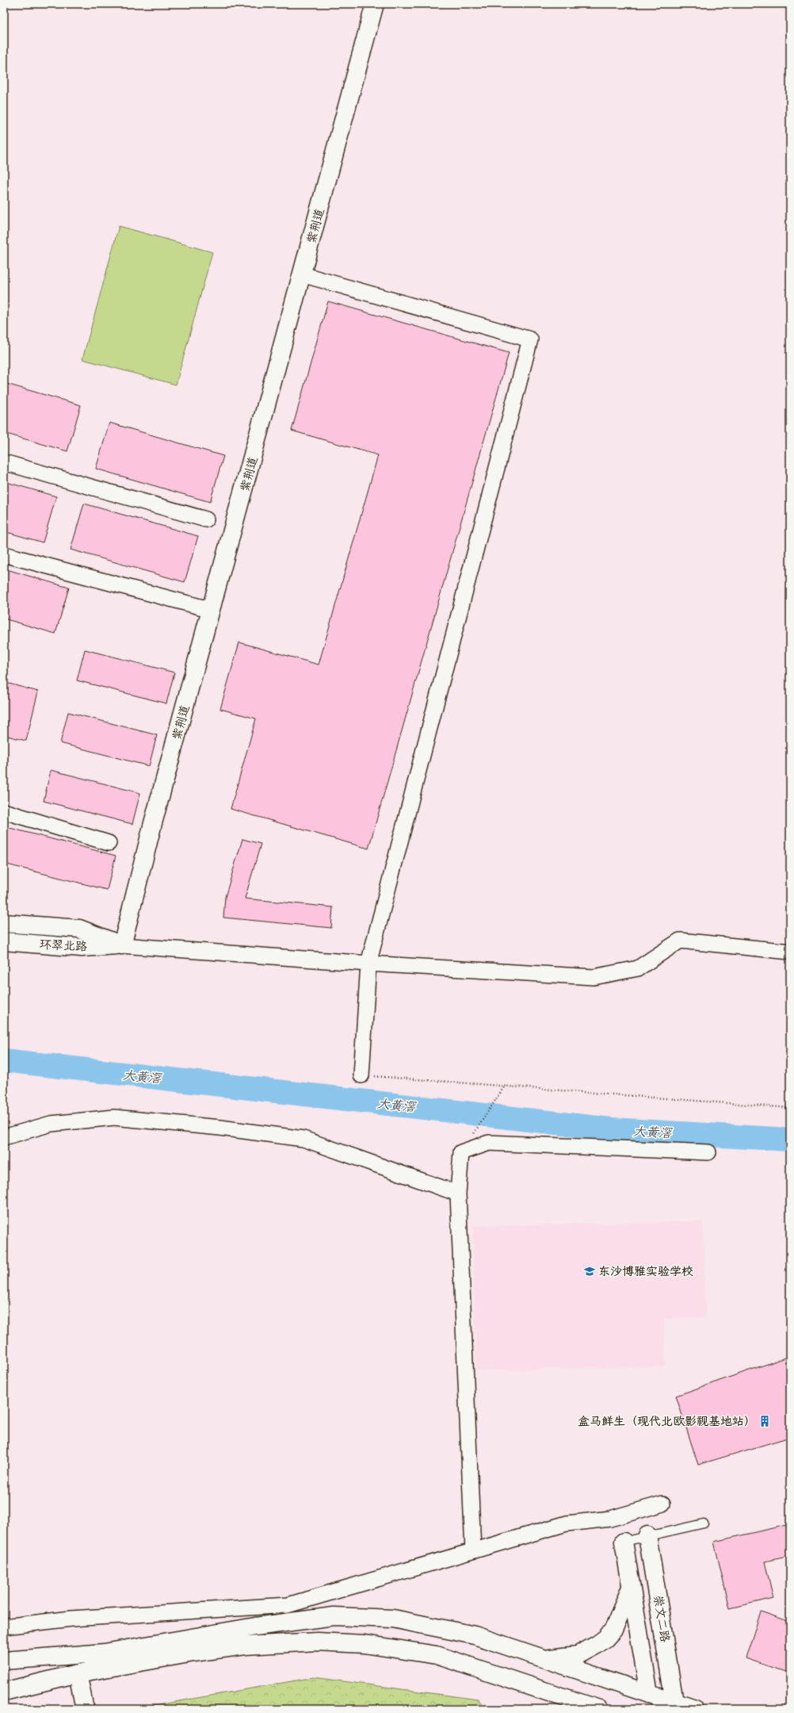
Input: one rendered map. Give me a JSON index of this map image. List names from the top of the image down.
{
  "streets": {
    "street": ["紫荆道", "环翠北路", "崇文二路"]
  },
  "crossings": [
    ["紫荆道", "环翠北路"]
  ],
  "water": ["大黄滘"],
  "places": {
    "school or university": ["东沙博雅实验学校"],
    "building": ["盒马鲜生（现代北欧影视基地站）"]
  }
}
